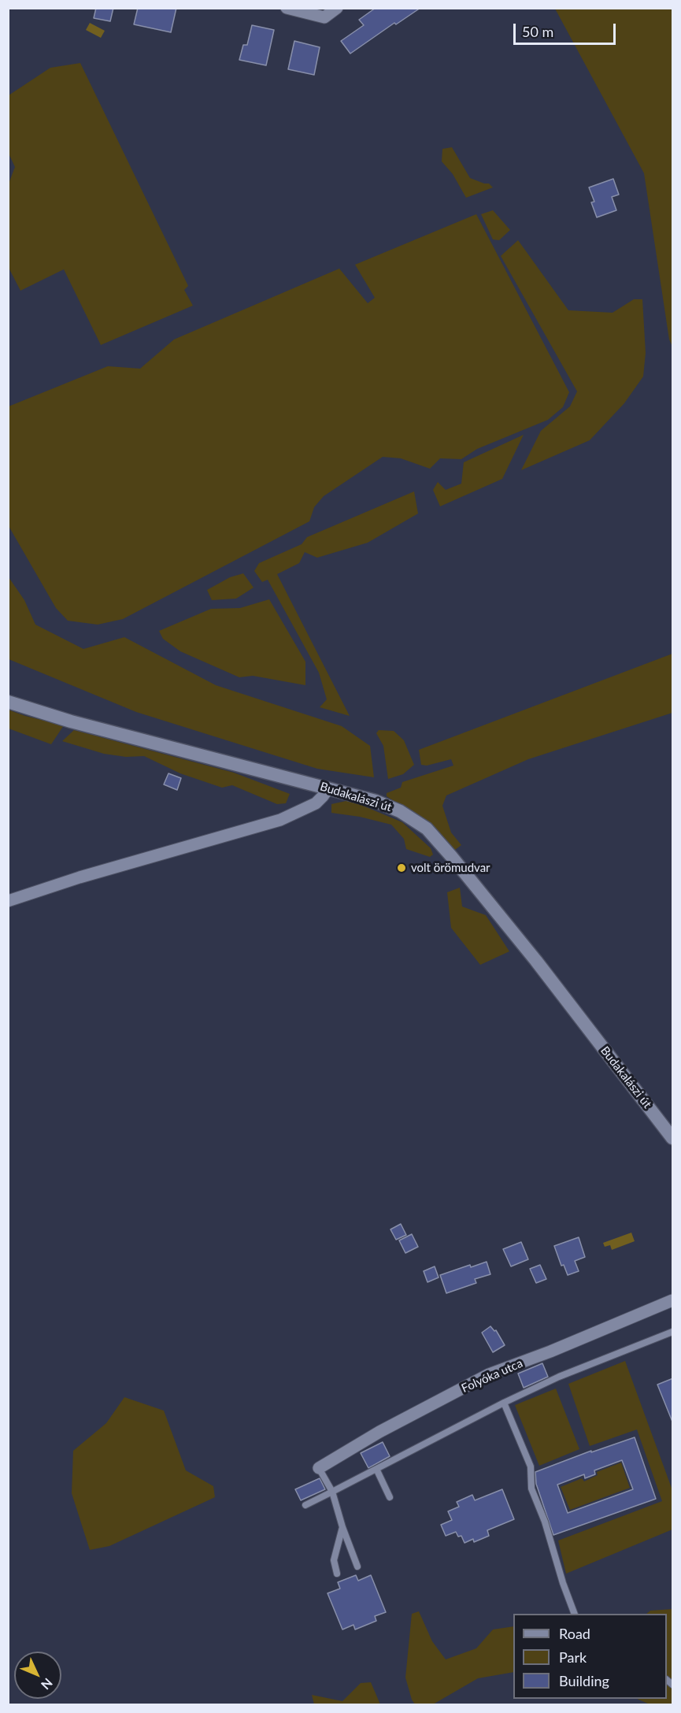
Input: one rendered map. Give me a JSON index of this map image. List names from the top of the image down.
{
  "streets": {
    "main road": ["Budakalászi út"],
    "street": ["Folyóka utca"]
  },
  "places": ["volt örömudvar"],
  "legend": ["Road", "Park", "Building"],
  "scale_bar": "50 m",
  "north": "bottom right"
}
